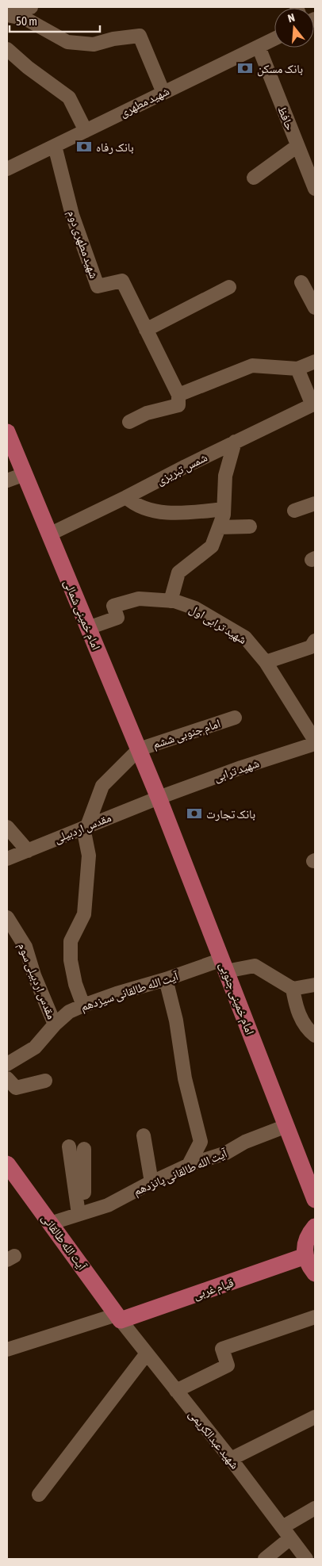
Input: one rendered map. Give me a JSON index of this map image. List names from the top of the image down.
{
  "streets": {
    "main road": [
      "امام خمینی شمالی",
      "امام خمینی جنوبی",
      "آیت الله طالقانی",
      "قیام غربی"
    ],
    "street": [
      "شهید مطهری",
      "حافظ",
      "شهید مطهری دوم",
      "شمس تبریزی",
      "شهید ترابی اول",
      "امام جنوبی ششم",
      "شهید ترابی",
      "مقدس اردبیلی",
      "مقدس اردبیلی سوم",
      "آیت الله طالقانی سیزدهم",
      "آیت الله طالقانی پانزدهم",
      "شهید عبدالکریمی"
    ]
  },
  "crossings": [
    ["شهید مطهری", "حافظ"],
    ["شهید مطهری", "شهید مطهری دوم"],
    ["شمس تبریزی", "امام خمینی شمالی"],
    ["امام خمینی شمالی", "شهید ترابی اول"],
    ["امام خمینی شمالی", "امام جنوبی ششم"],
    ["امام خمینی شمالی", "شهید ترابی"],
    ["امام خمینی شمالی", "مقدس اردبیلی"],
    ["امام خمینی شمالی", "امام خمینی جنوبی"],
    ["شهید ترابی اول", "شهید ترابی"],
    ["شهید ترابی", "مقدس اردبیلی"],
    ["شهید ترابی", "امام خمینی جنوبی"],
    ["مقدس اردبیلی", "امام خمینی جنوبی"],
    ["مقدس اردبیلی سوم", "آیت الله طالقانی سیزدهم"],
    ["آیت الله طالقانی سیزدهم", "امام خمینی جنوبی"],
    ["امام خمینی جنوبی", "آیت الله طالقانی پانزدهم"],
    ["آیت الله طالقانی پانزدهم", "آیت الله طالقانی"],
    ["آیت الله طالقانی", "قیام غربی"],
    ["آیت الله طالقانی", "شهید عبدالکریمی"],
    ["قیام غربی", "شهید عبدالکریمی"]
  ],
  "places": {
    "bank": ["بانک مسکن", "بانک رفاه", "بانک تجارت"]
  },
  "scale_bar": "50 m",
  "north": "top"
}
